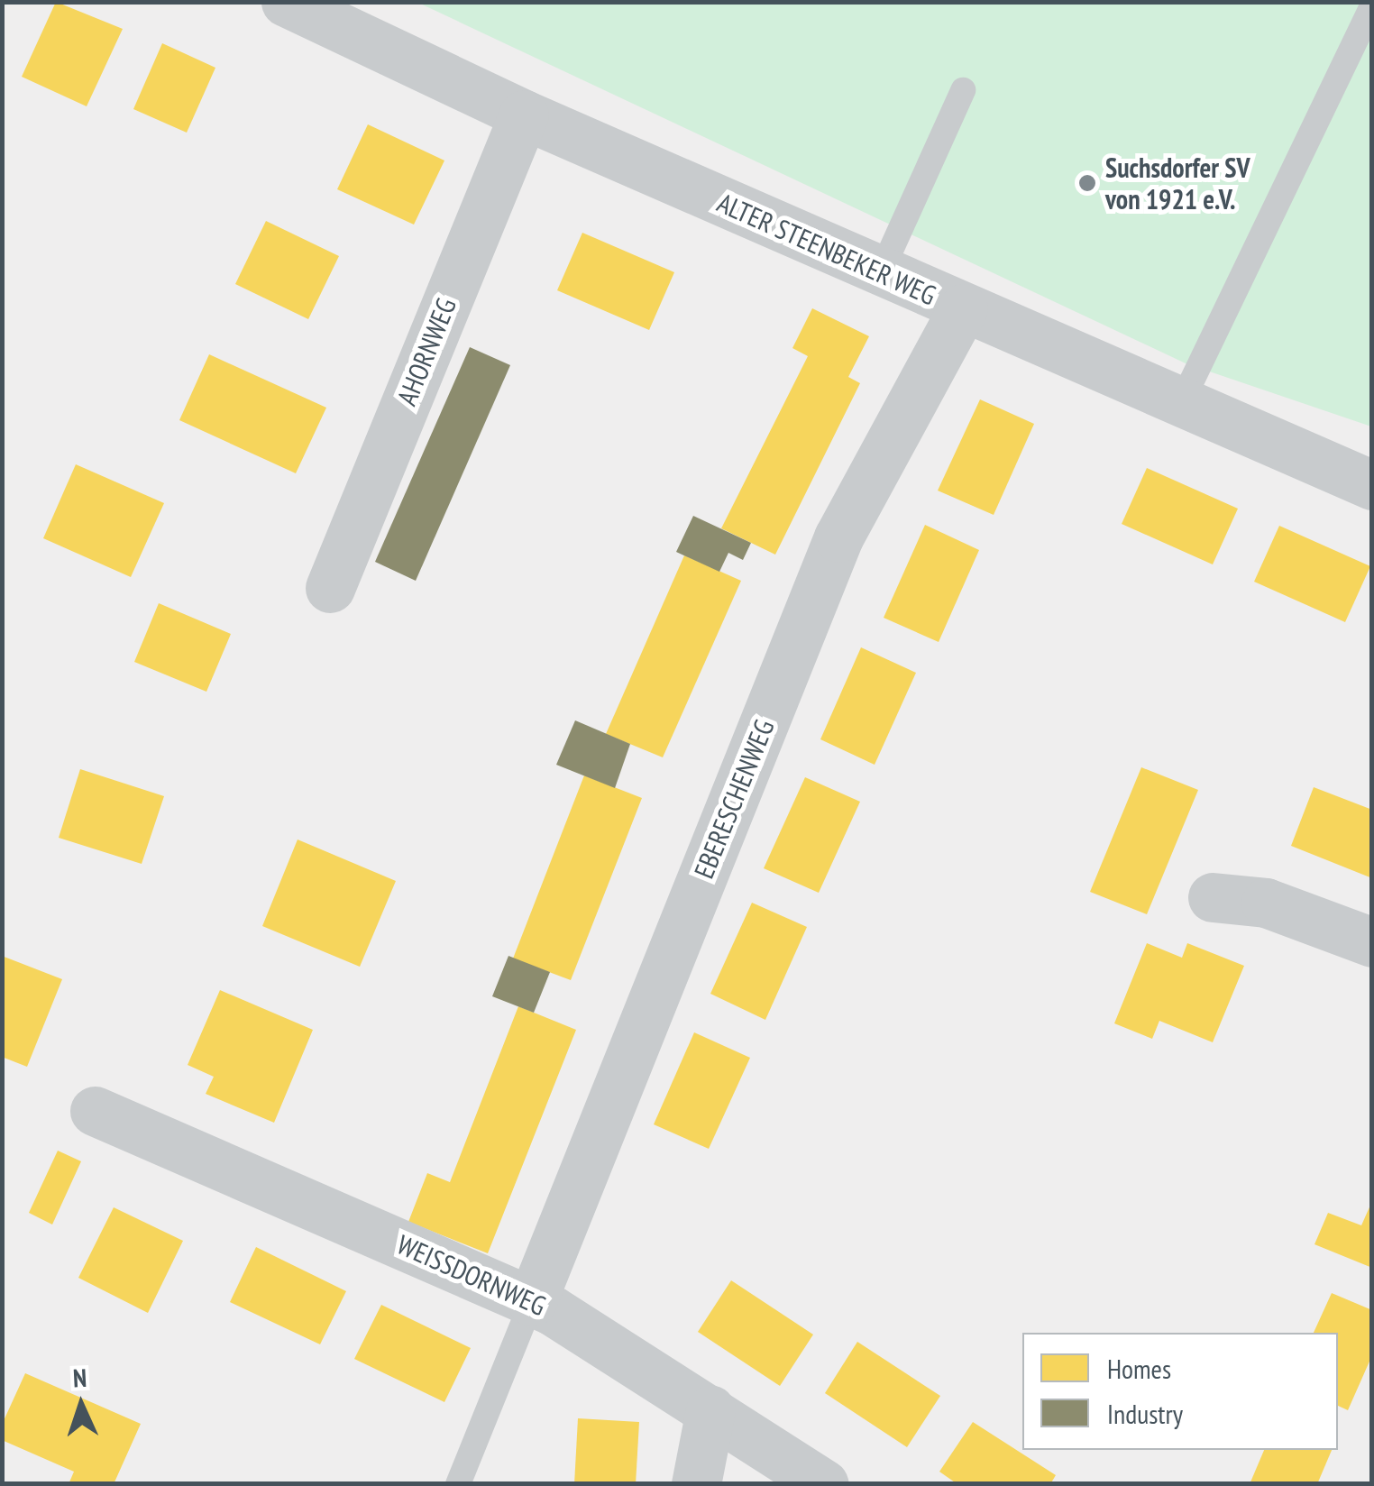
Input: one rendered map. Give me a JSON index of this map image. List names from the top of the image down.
{
  "streets": {
    "street": [
      "ALTER STEENBEKER WEG",
      "AHORNWEG",
      "EBERESCHENWEG",
      "WEISSDORNWEG"
    ]
  },
  "crossings": [
    ["ALTER STEENBEKER WEG", "AHORNWEG"],
    ["ALTER STEENBEKER WEG", "EBERESCHENWEG"],
    ["EBERESCHENWEG", "WEISSDORNWEG"]
  ],
  "places": ["Suchsdorfer SV von 1921 e.V."],
  "legend": ["Homes", "Industry"],
  "north": "top"
}
